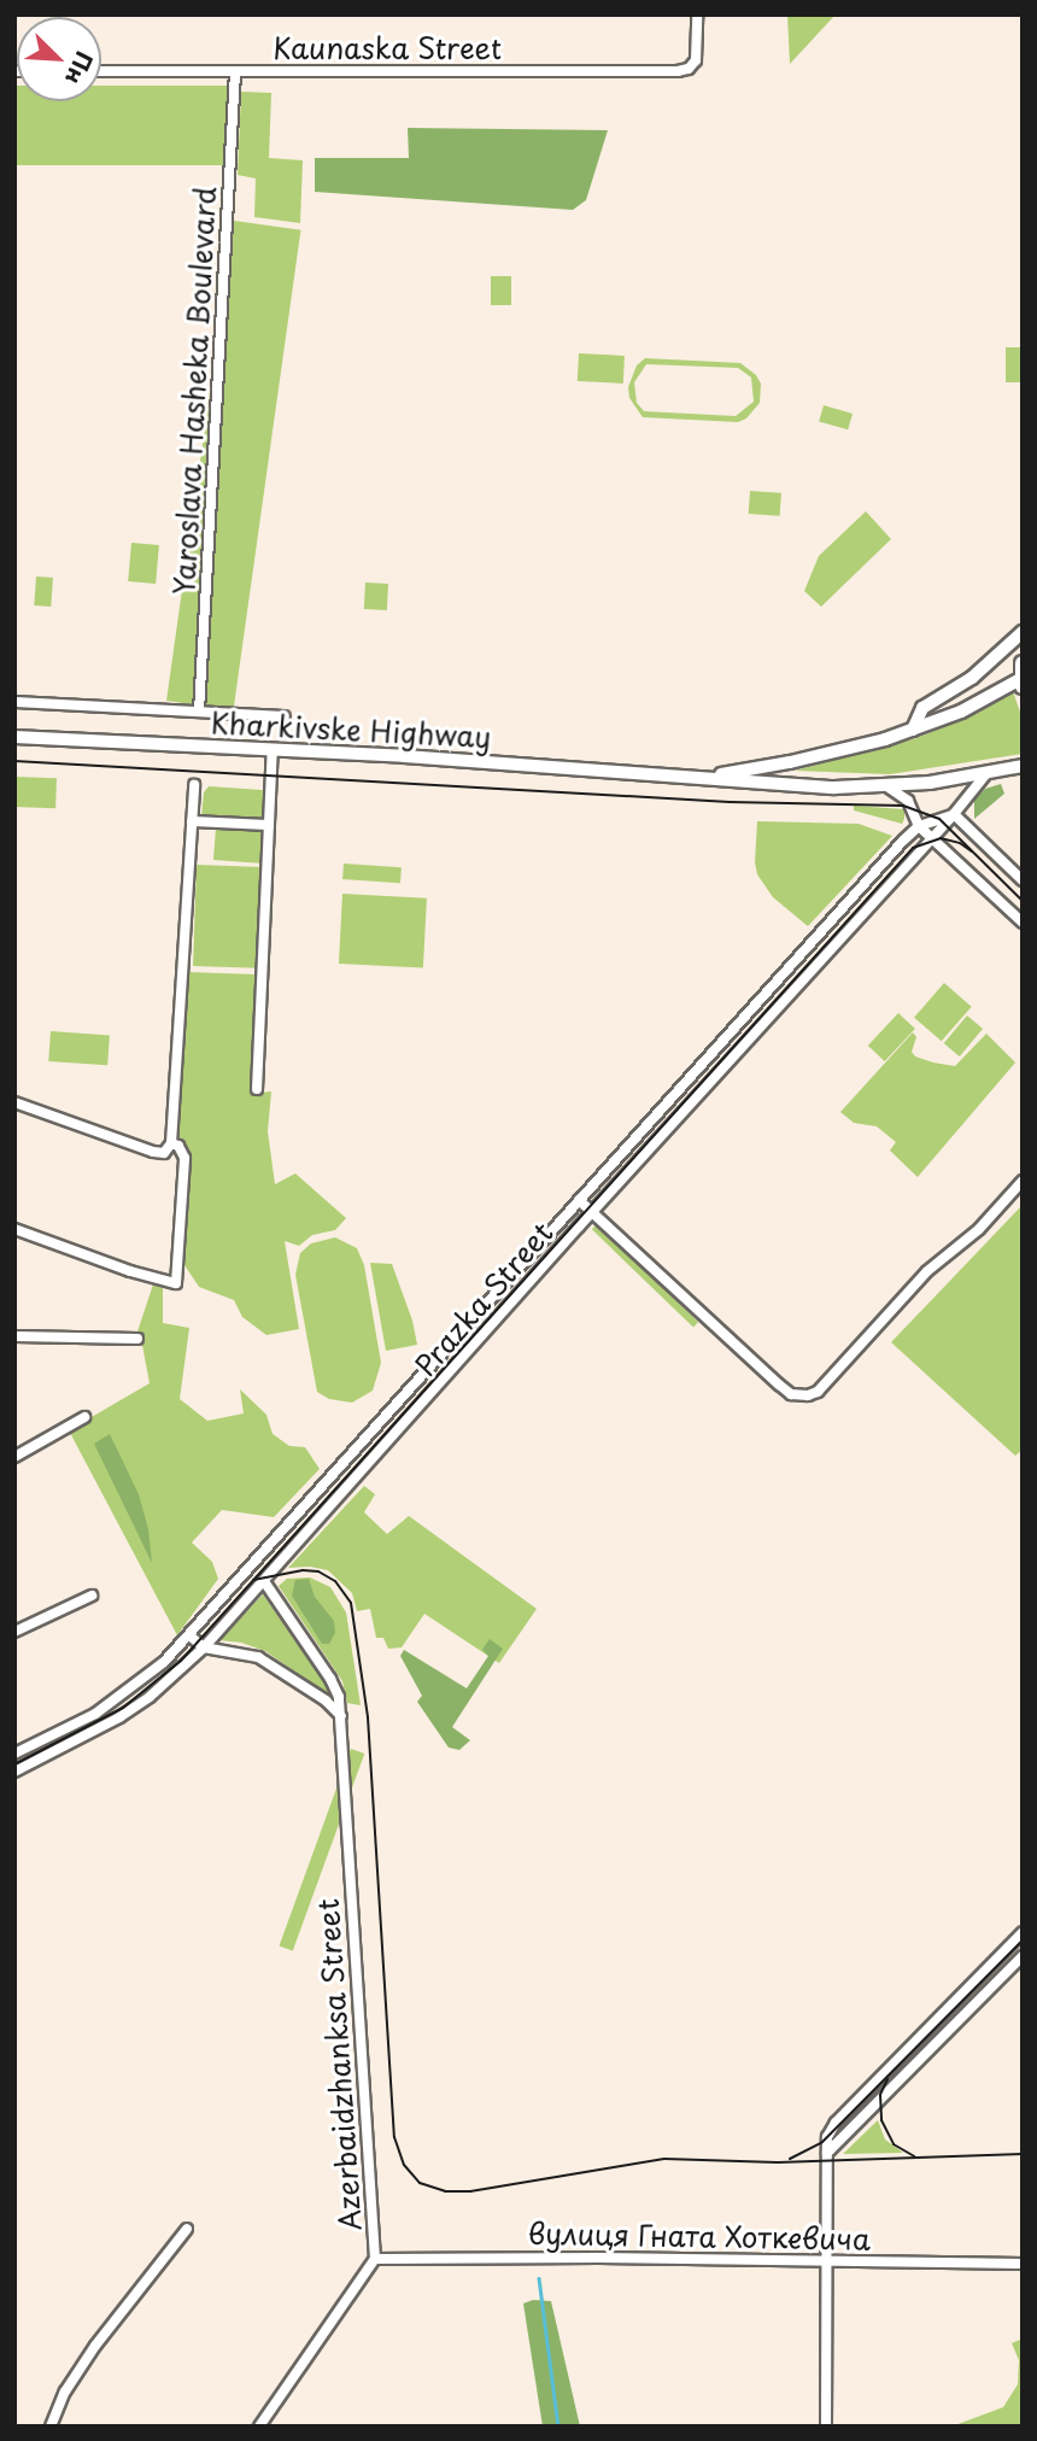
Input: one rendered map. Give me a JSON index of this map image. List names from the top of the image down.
{
  "streets": {
    "main road": ["Kharkivske Highway"],
    "street": [
      "Kaunaska Street",
      "Yaroslava Hasheka Boulevard",
      "Prazka Street",
      "Azerbaidzhanksa Street",
      "вулиця Гната Хоткевича"
    ]
  },
  "crossings": [
    ["Kaunaska Street", "Yaroslava Hasheka Boulevard"],
    ["Yaroslava Hasheka Boulevard", "Kharkivske Highway"],
    ["Kharkivske Highway", "Prazka Street"],
    ["Prazka Street", "Azerbaidzhanksa Street"],
    ["Azerbaidzhanksa Street", "вулиця Гната Хоткевича"]
  ],
  "north": "bottom right"
}
